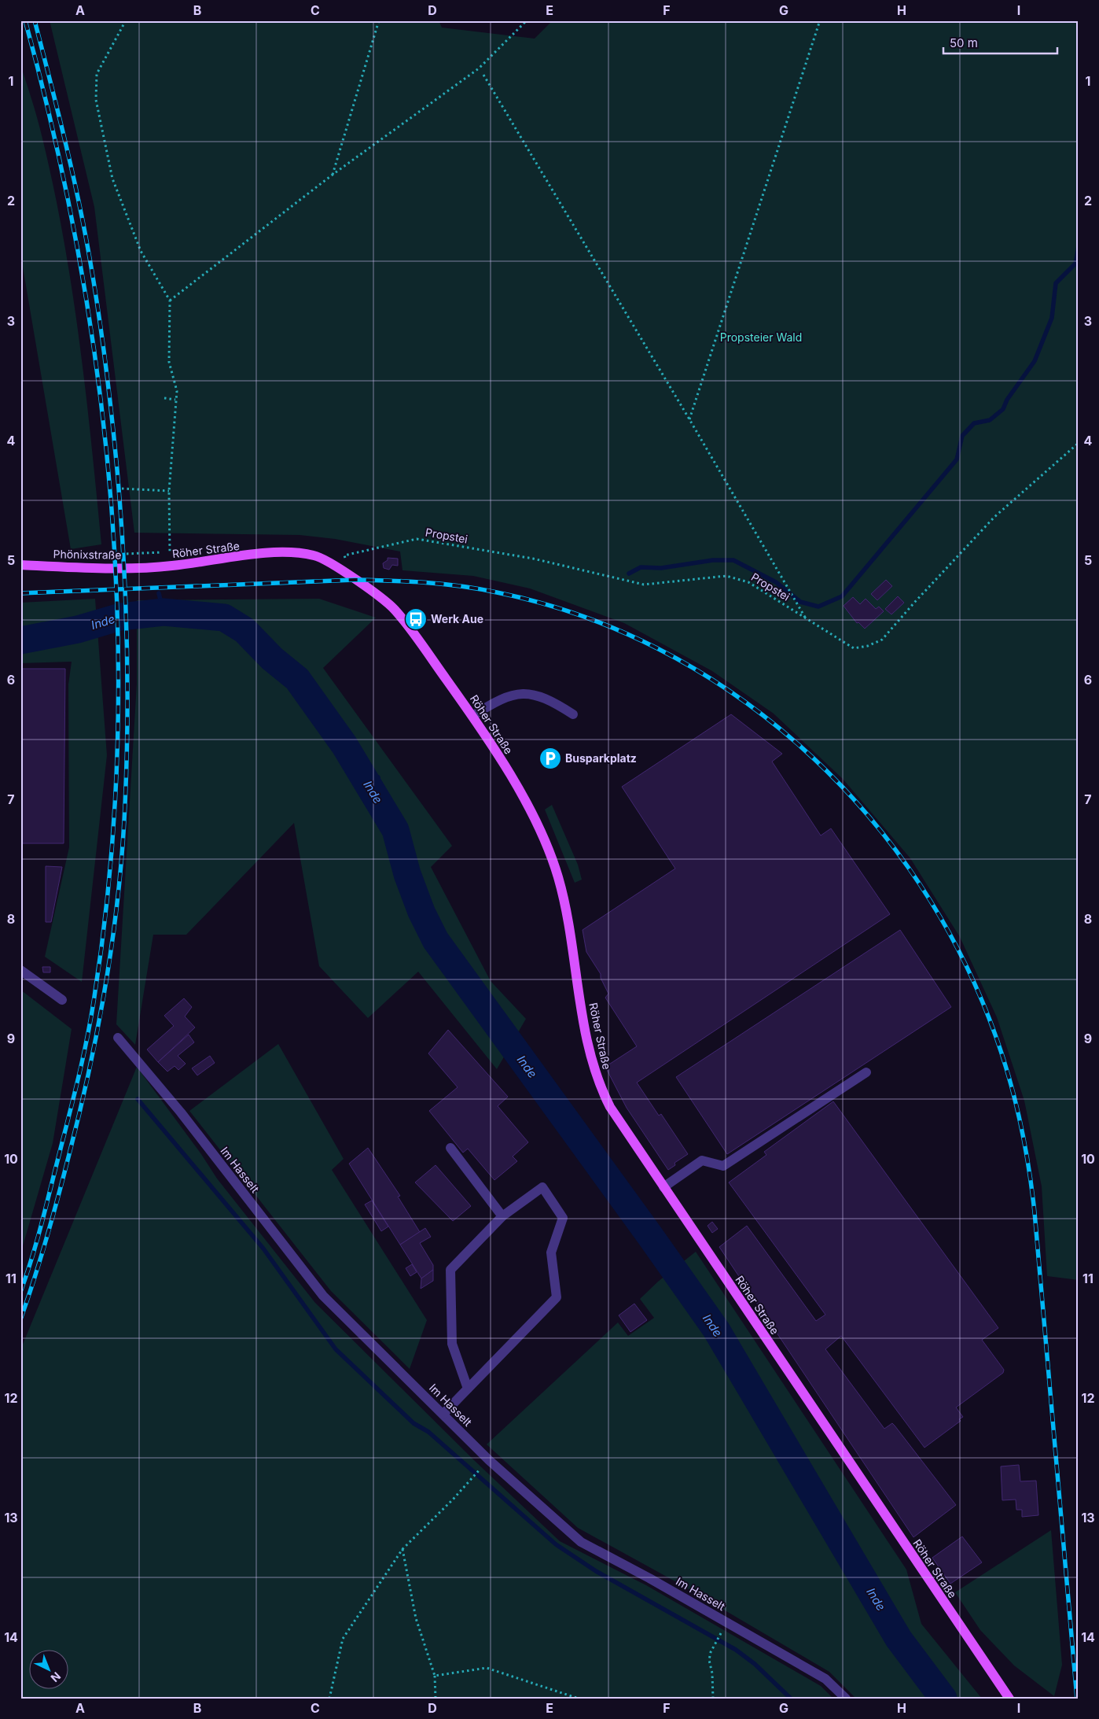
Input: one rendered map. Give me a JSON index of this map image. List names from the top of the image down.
{
  "streets": {
    "main road": ["Röher Straße", "Phönixstraße"],
    "street": ["Im Hasselt"],
    "path": ["Propstei"]
  },
  "crossings": [
    ["Propstei", "Röher Straße"],
    ["Röher Straße", "Phönixstraße"]
  ],
  "water": ["Inde"],
  "parks": ["Propsteier Wald"],
  "places": {
    "bus stop": ["Werk Aue"],
    "parking": ["Busparkplatz"]
  },
  "scale_bar": "50 m",
  "north": "bottom right",
  "grid": {
    "columns": [
      "A",
      "B",
      "C",
      "D",
      "E",
      "F",
      "G",
      "H",
      "I"
    ],
    "rows": [
      "1",
      "2",
      "3",
      "4",
      "5",
      "6",
      "7",
      "8",
      "9",
      "10",
      "11",
      "12",
      "13",
      "14"
    ]
  }
}
